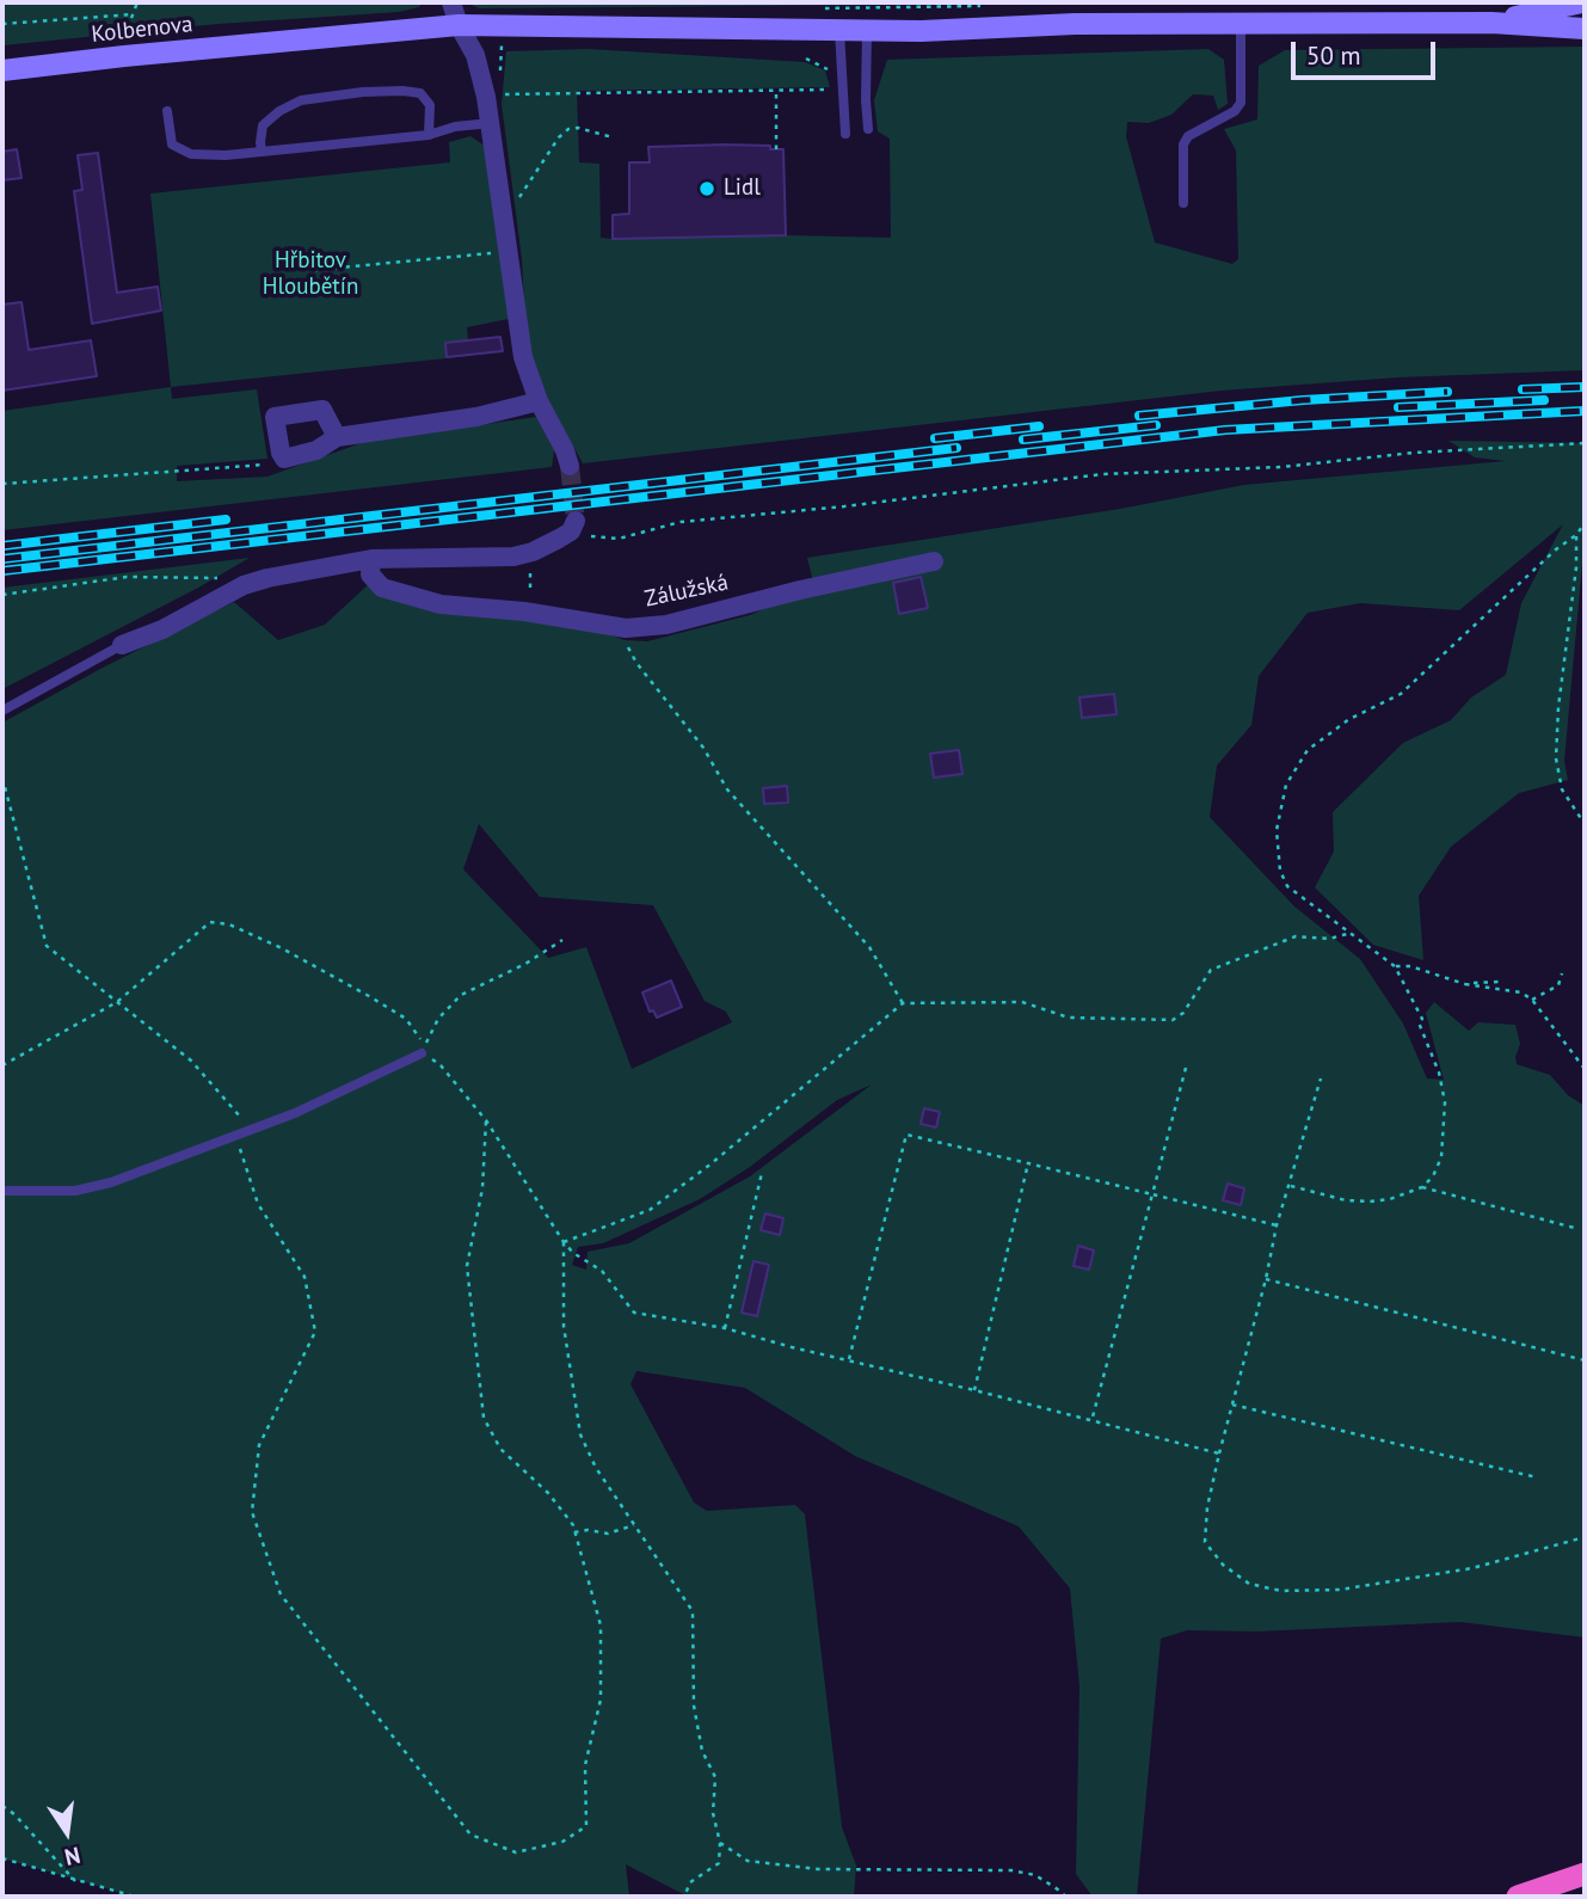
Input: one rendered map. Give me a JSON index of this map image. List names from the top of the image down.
{
  "streets": {
    "main road": ["Kolbenova"],
    "street": ["Zálužská"]
  },
  "parks": ["Hřbitov Hloubětín"],
  "places": ["Lidl"],
  "scale_bar": "50 m",
  "north": "bottom"
}
